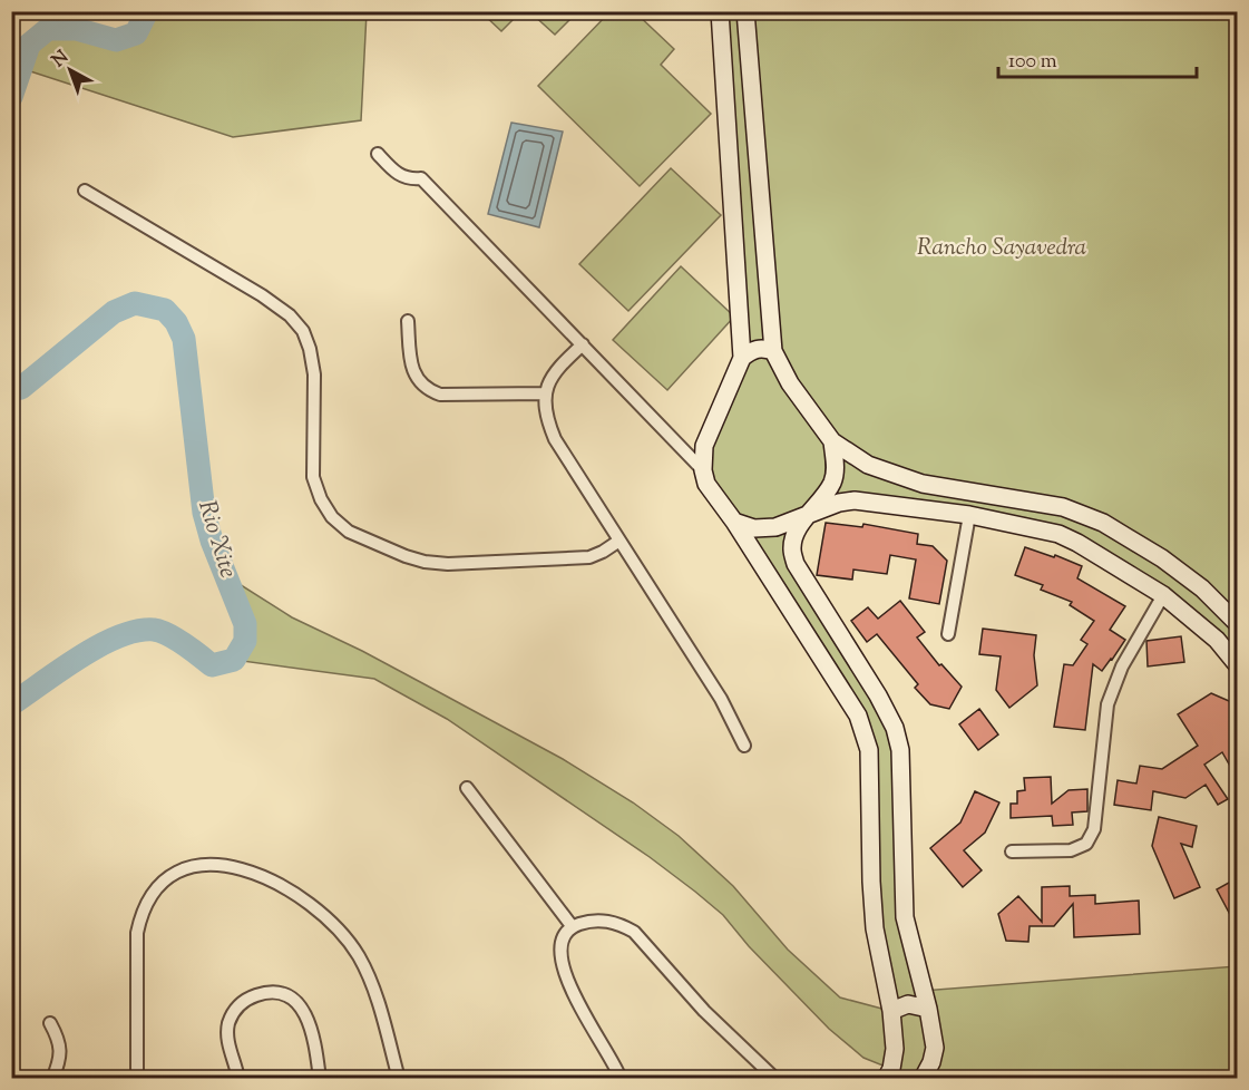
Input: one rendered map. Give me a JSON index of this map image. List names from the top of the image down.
{
  "water": ["Rio Xite"],
  "parks": ["Rancho Sayavedra"],
  "scale_bar": "100 m",
  "north": "top left"
}
